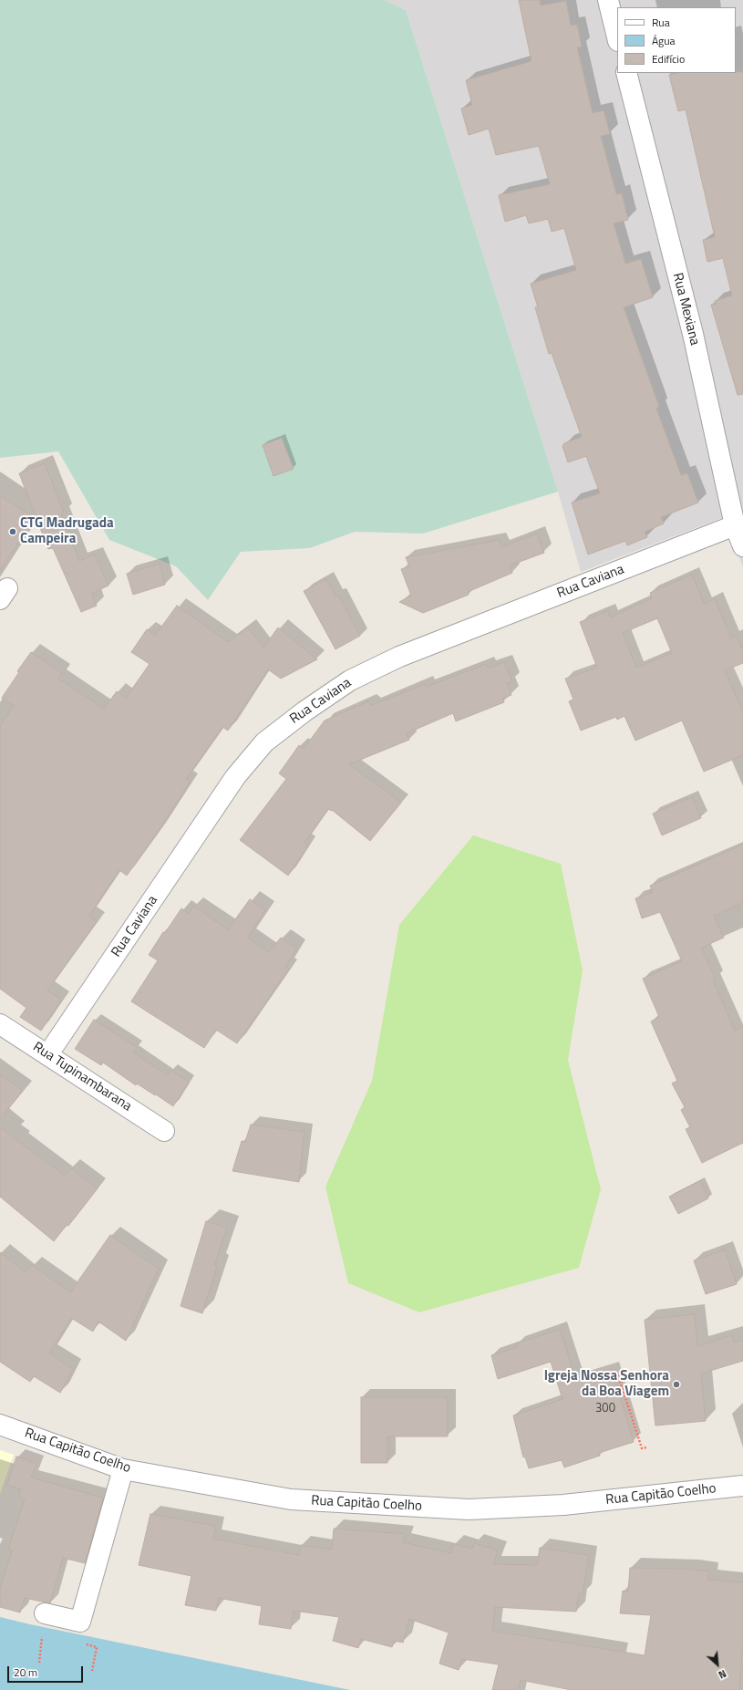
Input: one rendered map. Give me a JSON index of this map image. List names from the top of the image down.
{
  "streets": {
    "street": [
      "Rua Mexiana",
      "Rua Caviana",
      "Rua Tupinambarana",
      "Rua Capitão Coelho"
    ]
  },
  "crossings": [
    ["Rua Mexiana", "Rua Caviana"],
    ["Rua Caviana", "Rua Tupinambarana"]
  ],
  "places": ["CTG Madrugada Campeira", "Igreja Nossa Senhora da Boa Viagem"],
  "house_numbers": ["300"],
  "legend": ["Rua", "Água", "Edifício"],
  "scale_bar": "20 m",
  "north": "bottom right"
}
